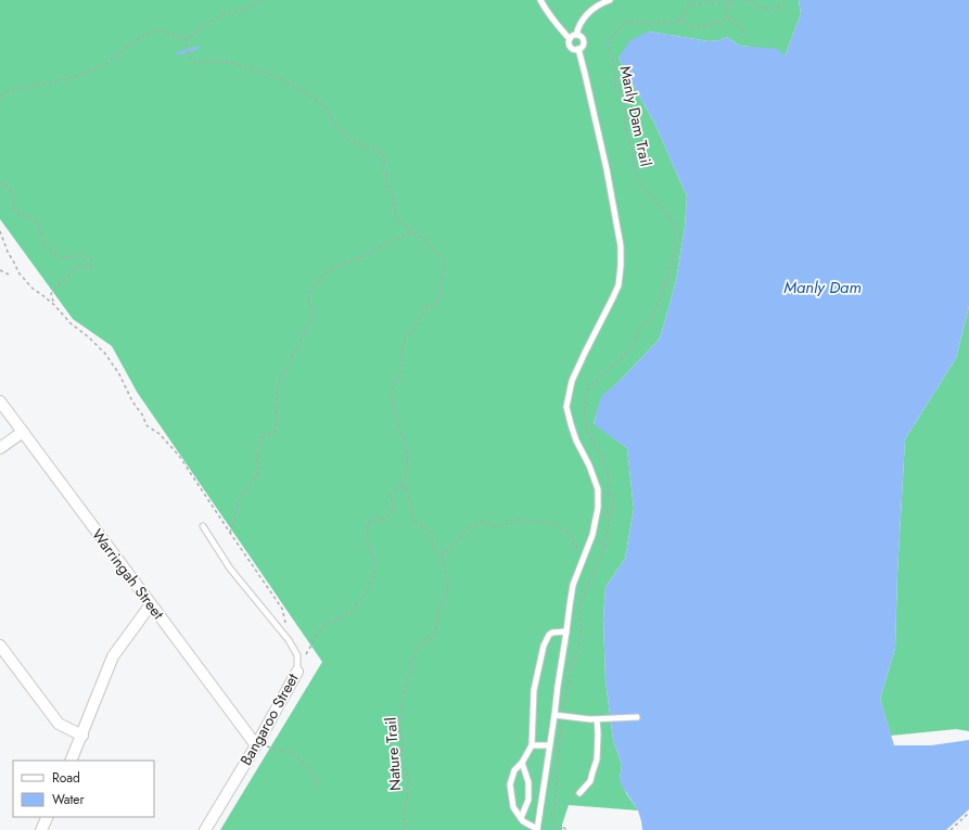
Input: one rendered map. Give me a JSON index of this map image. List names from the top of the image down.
{
  "streets": {
    "street": ["Warringah Street", "Bangaroo Street"],
    "path": ["Manly Dam Trail", "Nature Trail"]
  },
  "crossings": [
    ["Warringah Street", "Bangaroo Street"]
  ],
  "water": ["Manly Dam"],
  "legend": ["Road", "Water"]
}
